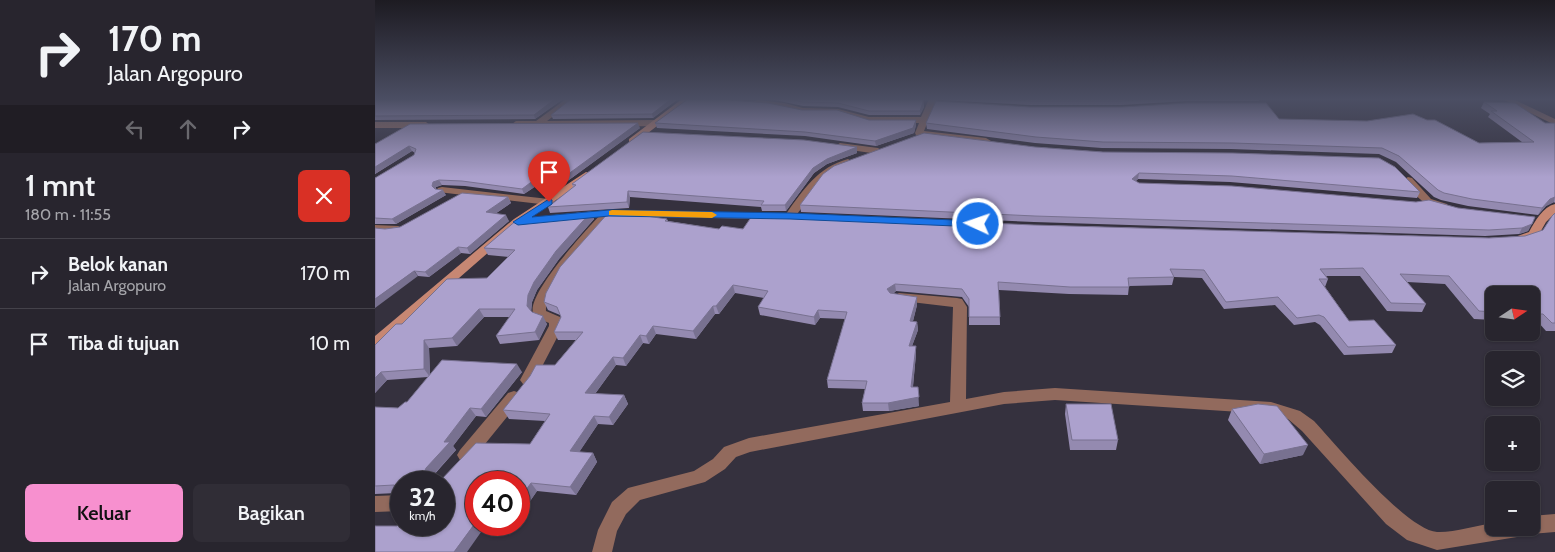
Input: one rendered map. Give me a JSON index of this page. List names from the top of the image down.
{
  "north": "right",
  "page": {
    "turn": ["170 m", "Jalan Argopuro"],
    "heading": ["1 mnt", "180 m · 11:55"],
    "list": [
      {
        "name": "Belok kanan",
        "note": "Jalan Argopuro",
        "value": "170 m"
      },
      {
        "name": "Tiba di tujuan",
        "value": "10 m"
      }
    ],
    "map_buttons": ["+", "−"],
    "speed": "32 km/h",
    "limit": "40",
    "buttons": ["Keluar", "Bagikan"]
  }
}
